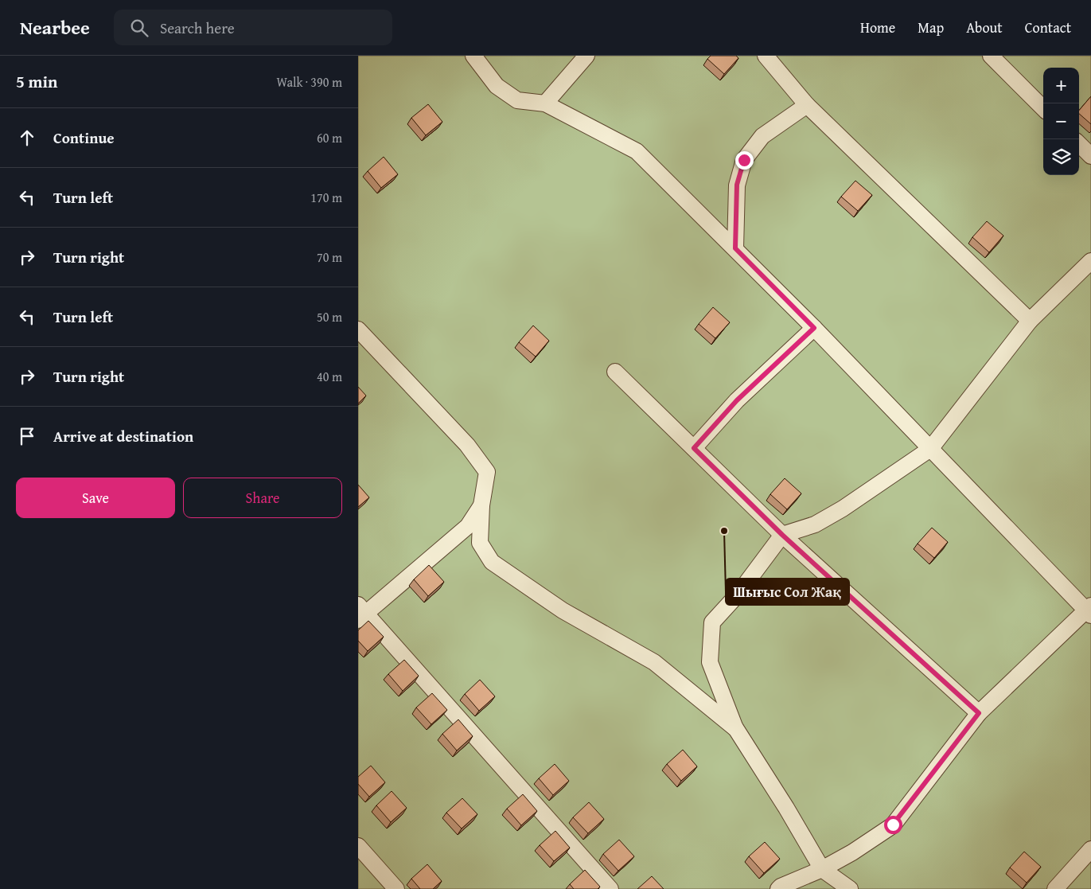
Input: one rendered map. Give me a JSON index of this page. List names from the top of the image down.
{
  "places": ["Шығыс Сол Жақ"],
  "page": {
    "header": "Nearbee",
    "search": "Search here",
    "nav": [
      "Home",
      "Map",
      "About",
      "Contact"
    ],
    "heading": ["5 min", "Walk · 390 m"],
    "map_buttons": ["+", "−"],
    "list": [
      ["Continue", "60 m"],
      ["Turn left", "170 m"],
      ["Turn right", "70 m"],
      ["Turn left", "50 m"],
      ["Turn right", "40 m"],
      "Arrive at destination"
    ],
    "buttons": ["Save", "Share"]
  }
}
